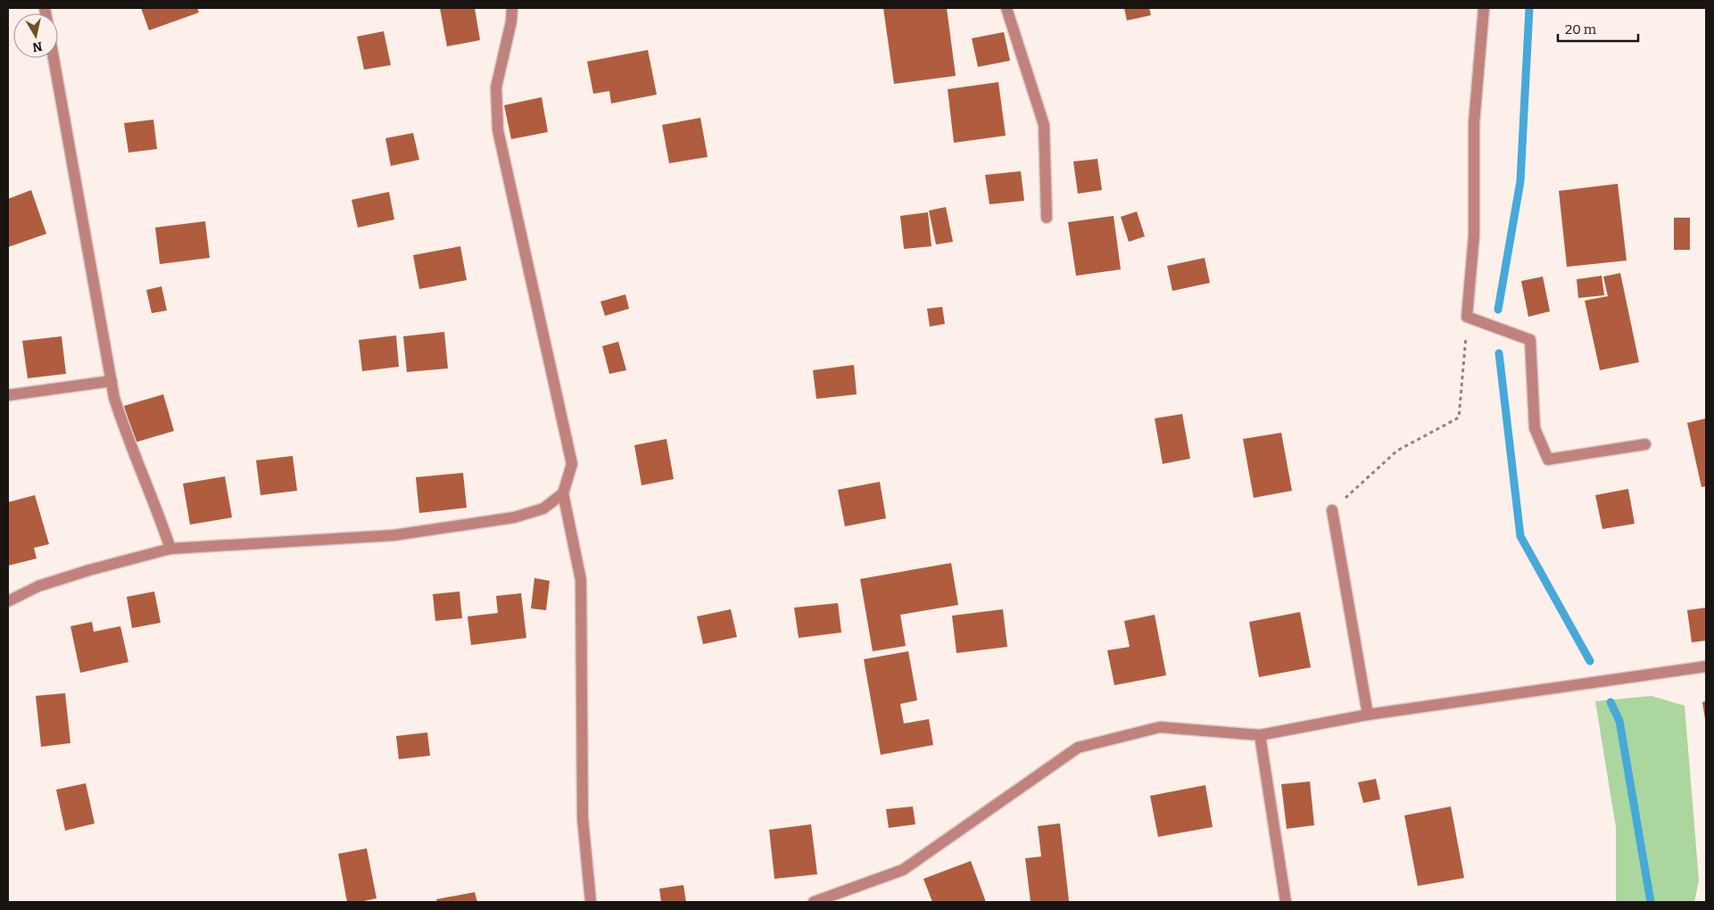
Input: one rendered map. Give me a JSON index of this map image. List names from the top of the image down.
{
  "scale_bar": "20 m",
  "north": "bottom"
}
